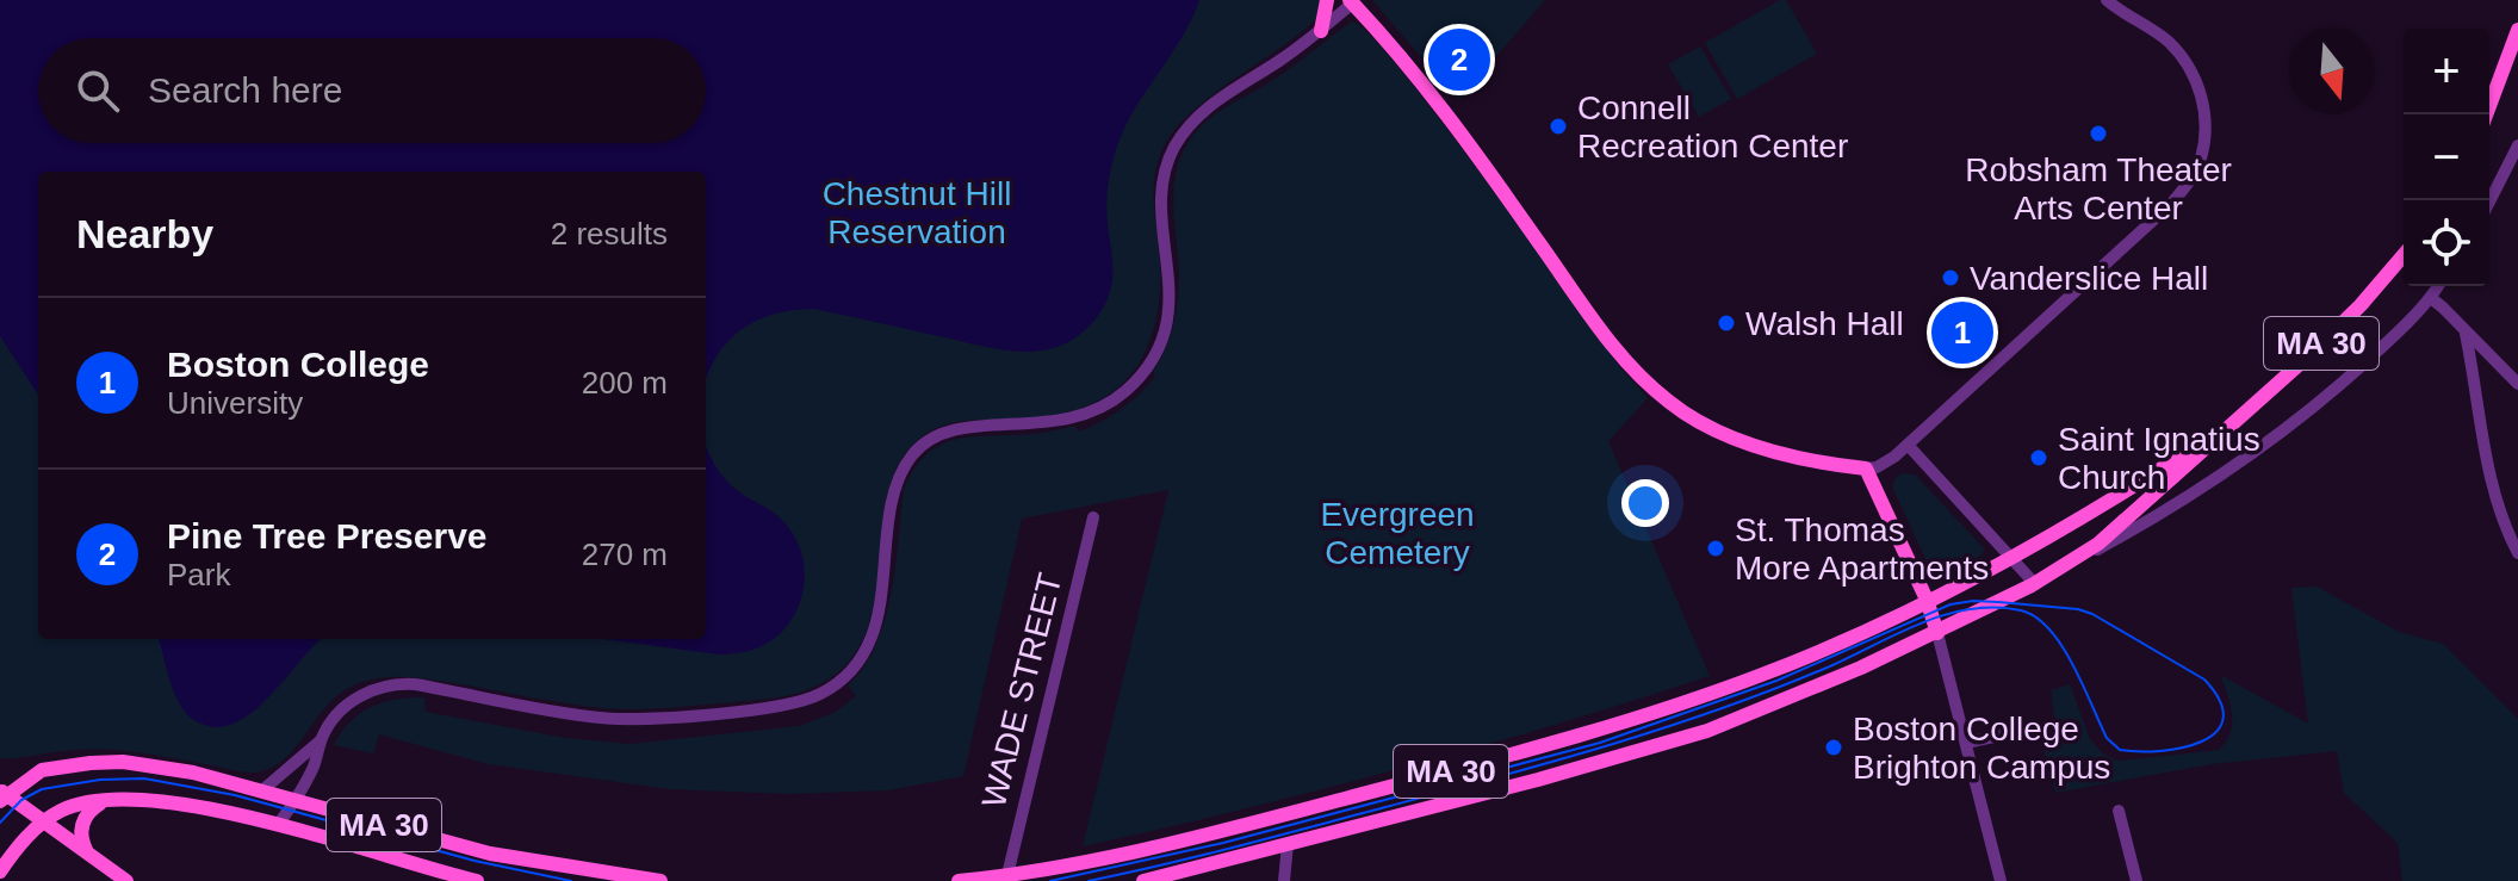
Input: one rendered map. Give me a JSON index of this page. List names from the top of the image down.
{
  "streets": {
    "main road": ["MA 30"],
    "street": ["WADE STREET"]
  },
  "crossings": [
    ["MA 30", "WADE STREET"]
  ],
  "parks": ["Chestnut Hill Reservation", "Evergreen Cemetery"],
  "places": [
    "Connell Recreation Center",
    "Robsham Theater Arts Center",
    "Vanderslice Hall",
    "Walsh Hall",
    "Saint Ignatius Church",
    "St. Thomas More Apartments",
    "Boston College Brighton Campus"
  ],
  "north": "bottom",
  "page": {
    "pins": ["2", "1"],
    "map_buttons": ["+", "−"],
    "search": "Search here",
    "heading": ["Nearby", "2 results"],
    "list": [
      {
        "mark": "1",
        "name": "Boston College",
        "note": "University",
        "value": "200 m"
      },
      {
        "mark": "2",
        "name": "Pine Tree Preserve",
        "note": "Park",
        "value": "270 m"
      }
    ]
  }
}
